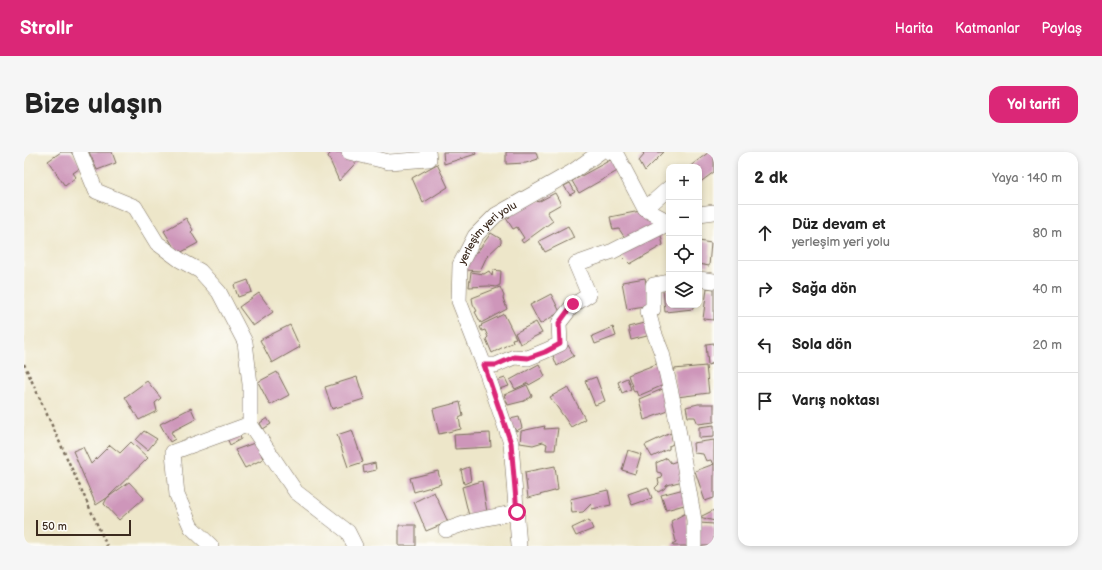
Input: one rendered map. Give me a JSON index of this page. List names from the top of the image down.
{
  "streets": {
    "street": ["yerleşim yeri yolu"]
  },
  "scale_bar": "50 m",
  "page": {
    "header": "Strollr",
    "nav": ["Harita", "Katmanlar", "Paylaş"],
    "buttons": "Yol tarifi",
    "title": "Bize ulaşın",
    "heading": ["2 dk", "Yaya · 140 m"],
    "map_buttons": ["+", "−"],
    "list": [
      ["Düz devam et", "yerleşim yeri yolu", "80 m"],
      ["Sağa dön", "40 m"],
      ["Sola dön", "20 m"],
      "Varış noktası"
    ],
    "scale": "50 m"
  }
}
